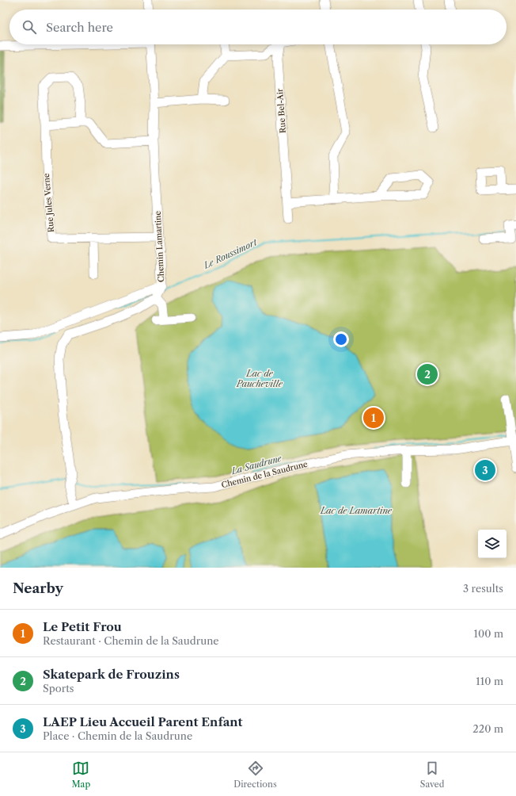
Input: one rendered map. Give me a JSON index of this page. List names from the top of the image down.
{
  "streets": {
    "street": [
      "Rue Bel-Air",
      "Rue Jules Verne",
      "Chemin Lamartine",
      "Chemin de la Saudrune"
    ]
  },
  "crossings": [
    ["Rue Jules Verne", "Chemin Lamartine"],
    ["Chemin Lamartine", "Chemin de la Saudrune"]
  ],
  "water": [
    "Le Roussimort",
    "Lac de Paucheville",
    "La Saudrune",
    "Lac de Lamartine"
  ],
  "page": {
    "search": "Search here",
    "pins": ["2", "1", "3"],
    "heading": ["Nearby", "3 results"],
    "list": [
      {
        "mark": "1",
        "name": "Le Petit Frou",
        "note": "Restaurant · Chemin de la Saudrune",
        "value": "100 m"
      },
      {
        "mark": "2",
        "name": "Skatepark de Frouzins",
        "note": "Sports",
        "value": "110 m"
      },
      {
        "mark": "3",
        "name": "LAEP Lieu Accueil Parent Enfant",
        "note": "Place · Chemin de la Saudrune",
        "value": "220 m"
      }
    ],
    "nav": ["Map", "Directions", "Saved"]
  }
}
